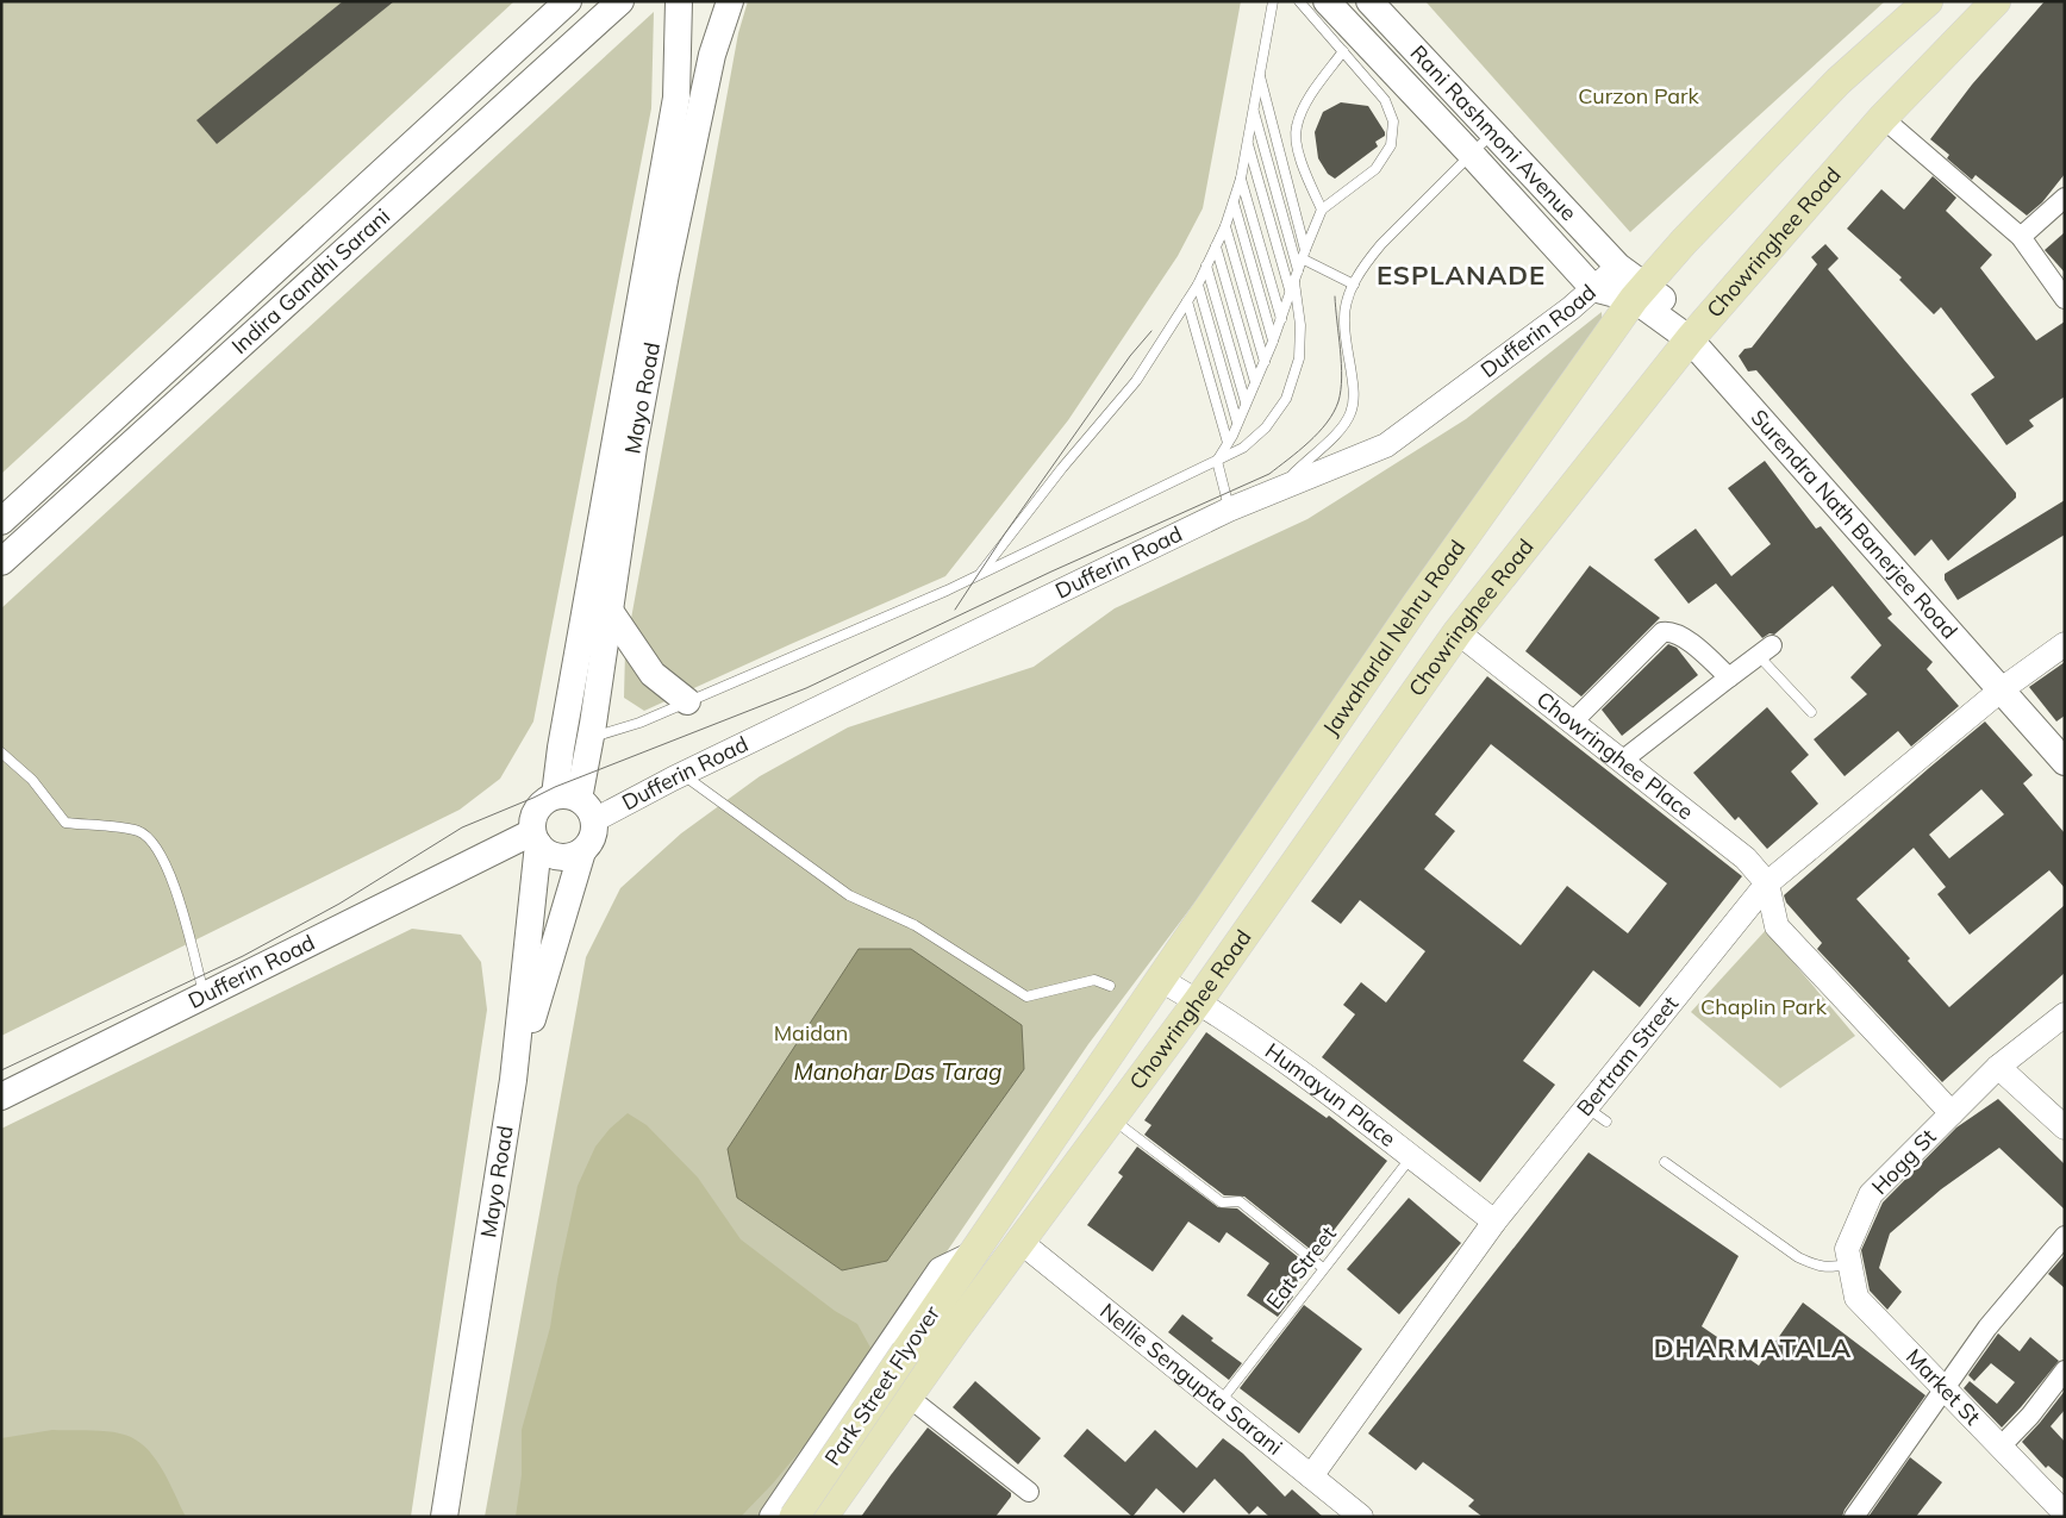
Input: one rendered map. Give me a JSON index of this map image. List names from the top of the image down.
{
  "streets": {
    "main road": [
      "Rani Rashmoni Avenue",
      "Chowringhee Road",
      "Indira Gandhi Sarani",
      "Dufferin Road",
      "Mayo Road",
      "Surendra Nath Banerjee Road",
      "Jawaharlal Nehru Road",
      "Park Street Flyover"
    ],
    "street": [
      "Chowringhee Place",
      "Bertram Street",
      "Humayun Place",
      "Hogg St",
      "Nellie Sengupta Sarani",
      "Market St"
    ],
    "lane": ["Eat Street"]
  },
  "crossings": [
    ["Rani Rashmoni Avenue", "Dufferin Road"],
    ["Rani Rashmoni Avenue", "Surendra Nath Banerjee Road"],
    ["Rani Rashmoni Avenue", "Jawaharlal Nehru Road"],
    ["Chowringhee Road", "Surendra Nath Banerjee Road"],
    ["Chowringhee Road", "Jawaharlal Nehru Road"],
    ["Chowringhee Road", "Chowringhee Place"],
    ["Chowringhee Road", "Humayun Place"],
    ["Chowringhee Road", "Nellie Sengupta Sarani"],
    ["Chowringhee Road", "Park Street Flyover"],
    ["Dufferin Road", "Mayo Road"],
    ["Surendra Nath Banerjee Road", "Jawaharlal Nehru Road"],
    ["Surendra Nath Banerjee Road", "Bertram Street"],
    ["Jawaharlal Nehru Road", "Humayun Place"],
    ["Chowringhee Place", "Bertram Street"],
    ["Bertram Street", "Humayun Place"],
    ["Bertram Street", "Nellie Sengupta Sarani"],
    ["Humayun Place", "Eat Street"],
    ["Hogg St", "Market St"],
    ["Eat Street", "Nellie Sengupta Sarani"]
  ],
  "districts": ["ESPLANADE", "DHARMATALA"],
  "water": ["Manohar Das Tarag"],
  "parks": ["Curzon Park", "Chaplin Park", "Maidan"]
}
